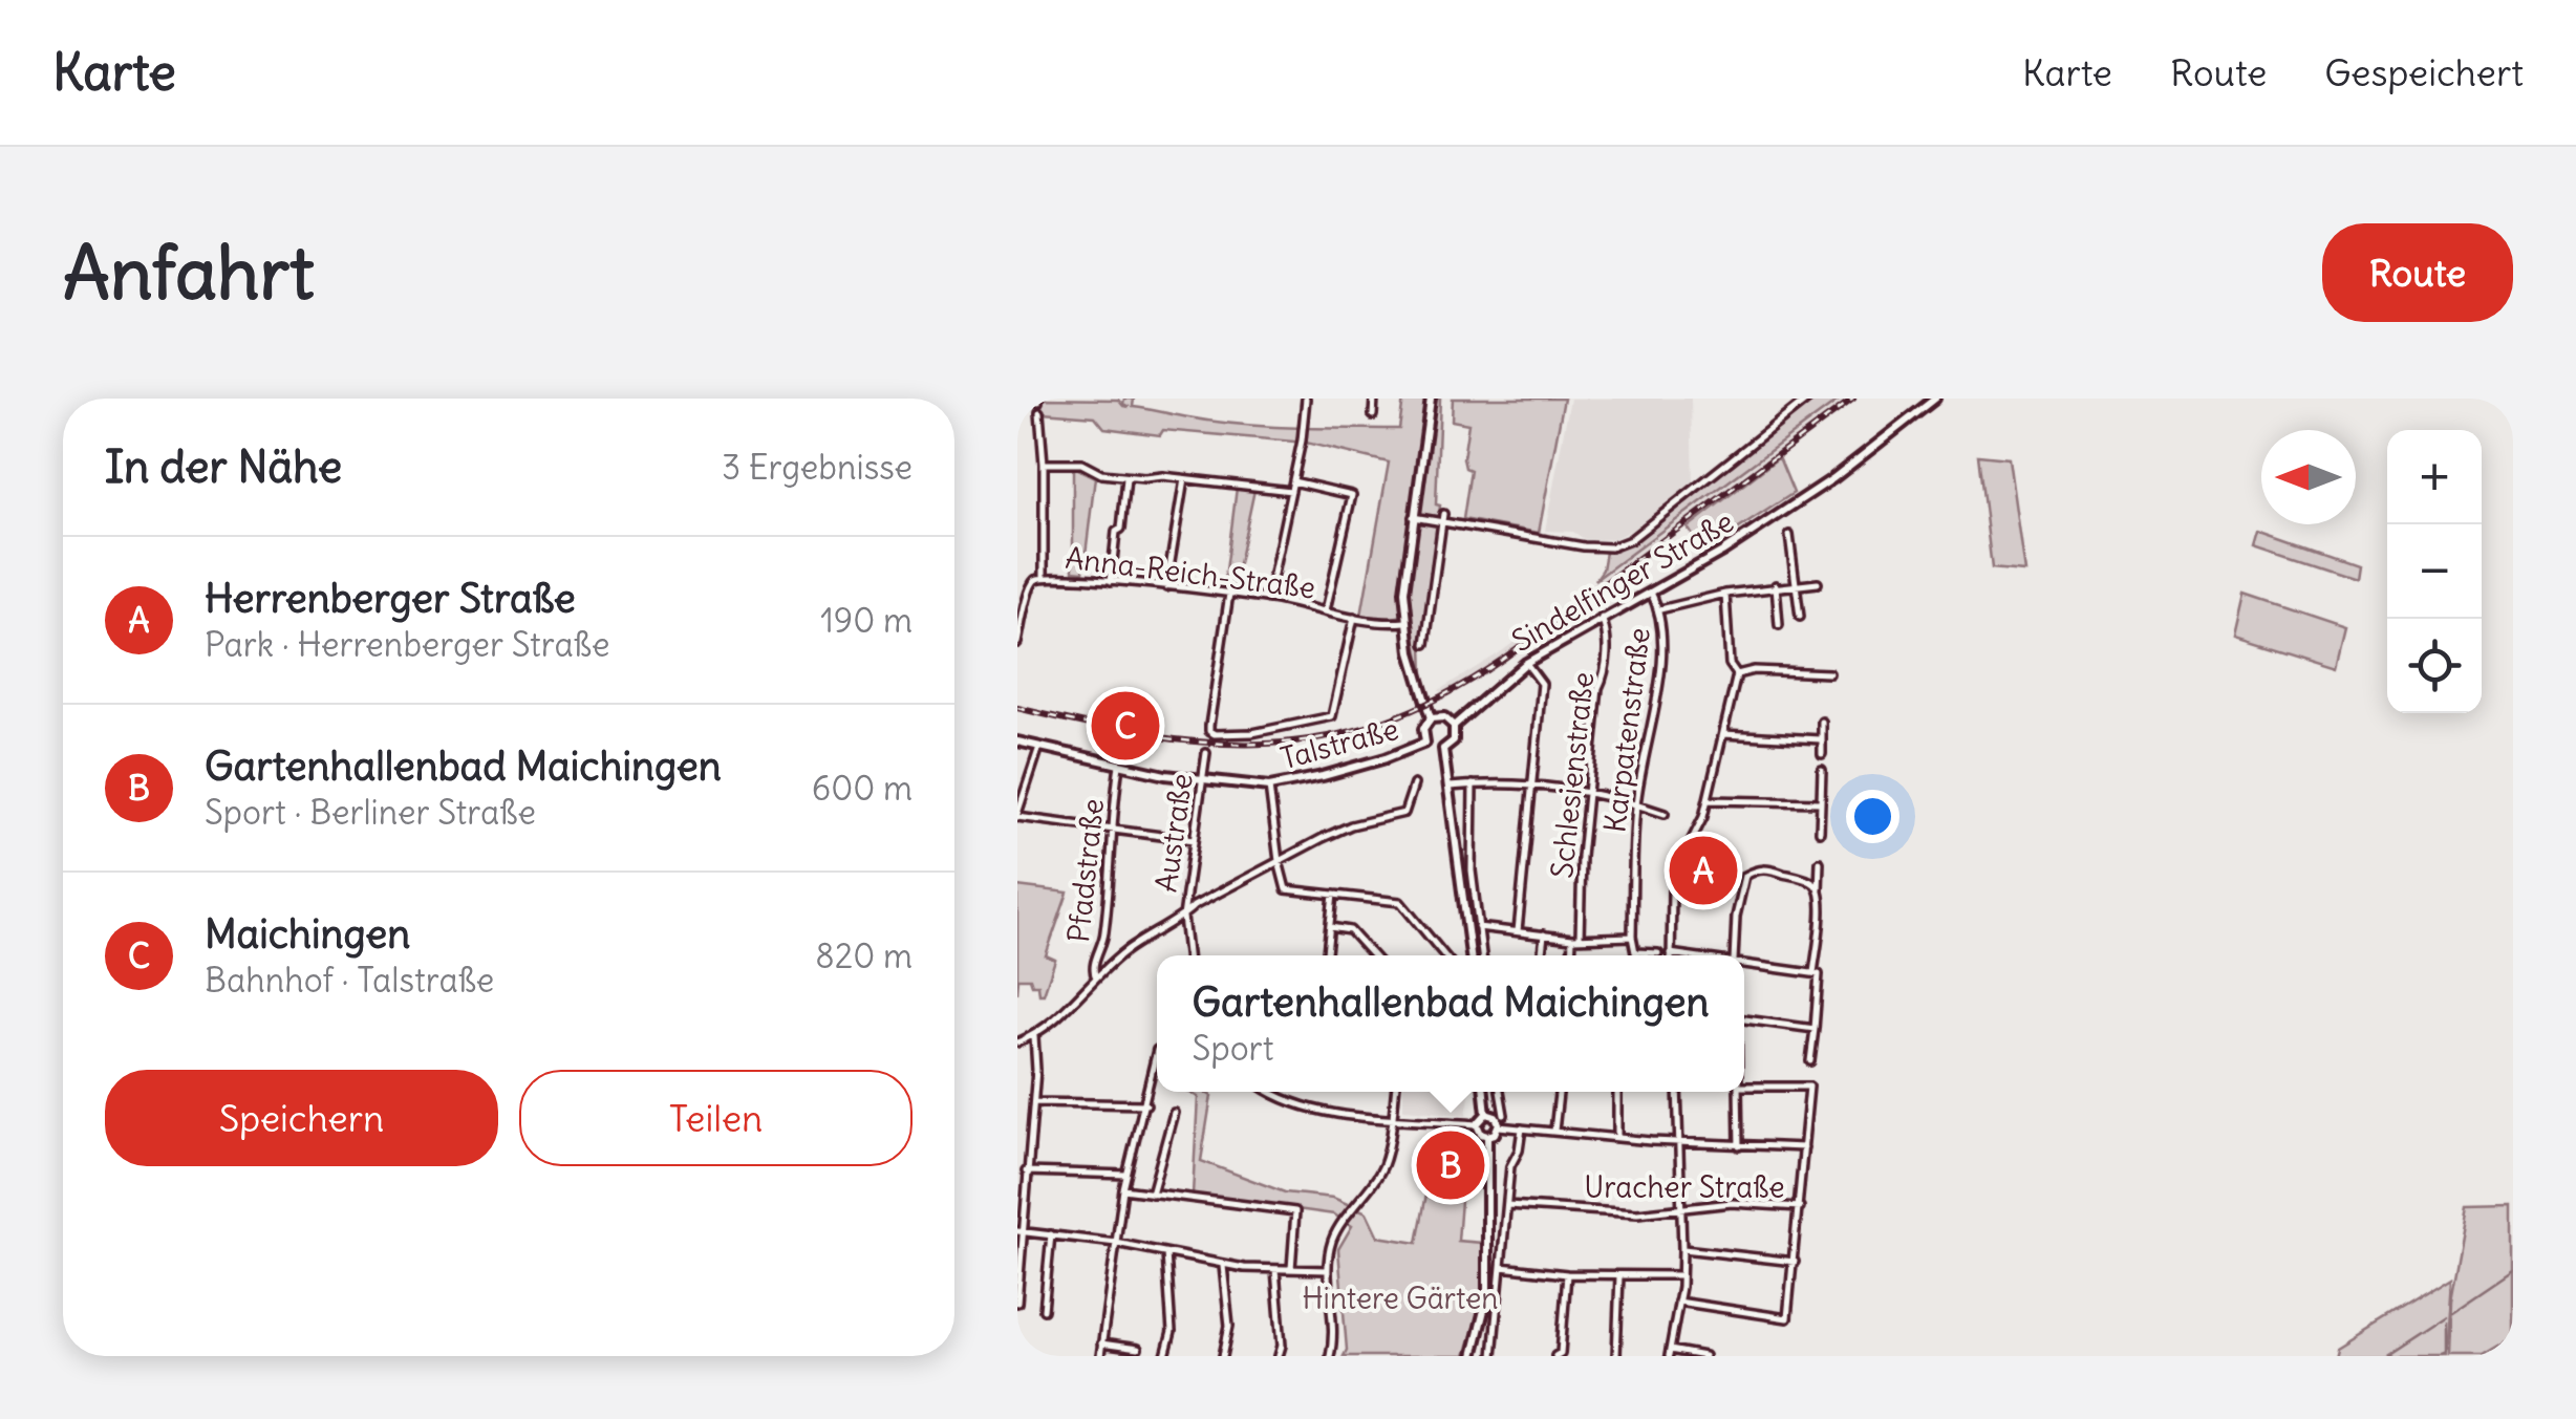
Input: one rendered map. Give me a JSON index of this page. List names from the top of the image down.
{
  "streets": {
    "main road": ["Sindelfinger Straße", "Talstraße"],
    "street": [
      "Anna-Reich-Straße",
      "Karpatenstraße",
      "Schlesienstraße",
      "Austraße",
      "Pfadstraße",
      "Uracher Straße"
    ]
  },
  "crossings": [
    ["Sindelfinger Straße", "Karpatenstraße"],
    ["Sindelfinger Straße", "Talstraße"],
    ["Sindelfinger Straße", "Schlesienstraße"],
    ["Talstraße", "Austraße"],
    ["Talstraße", "Pfadstraße"]
  ],
  "parks": ["Hintere Gärten"],
  "north": "left",
  "page": {
    "header": "Karte",
    "nav": ["Karte", "Route", "Gespeichert"],
    "buttons": [
      "Route",
      ["Speichern", "Teilen"]
    ],
    "title": "Anfahrt",
    "heading": ["In der Nähe", "3 Ergebnisse"],
    "map_buttons": ["+", "−"],
    "list": [
      {
        "mark": "A",
        "name": "Herrenberger Straße",
        "note": "Park · Herrenberger Straße",
        "value": "190 m"
      },
      {
        "mark": "B",
        "name": "Gartenhallenbad Maichingen",
        "note": "Sport · Berliner Straße",
        "value": "600 m"
      },
      {
        "mark": "C",
        "name": "Maichingen",
        "note": "Bahnhof · Talstraße",
        "value": "820 m"
      }
    ],
    "pins": ["C", "A", "B"],
    "popup": ["Gartenhallenbad Maichingen", "Sport"]
  }
}
